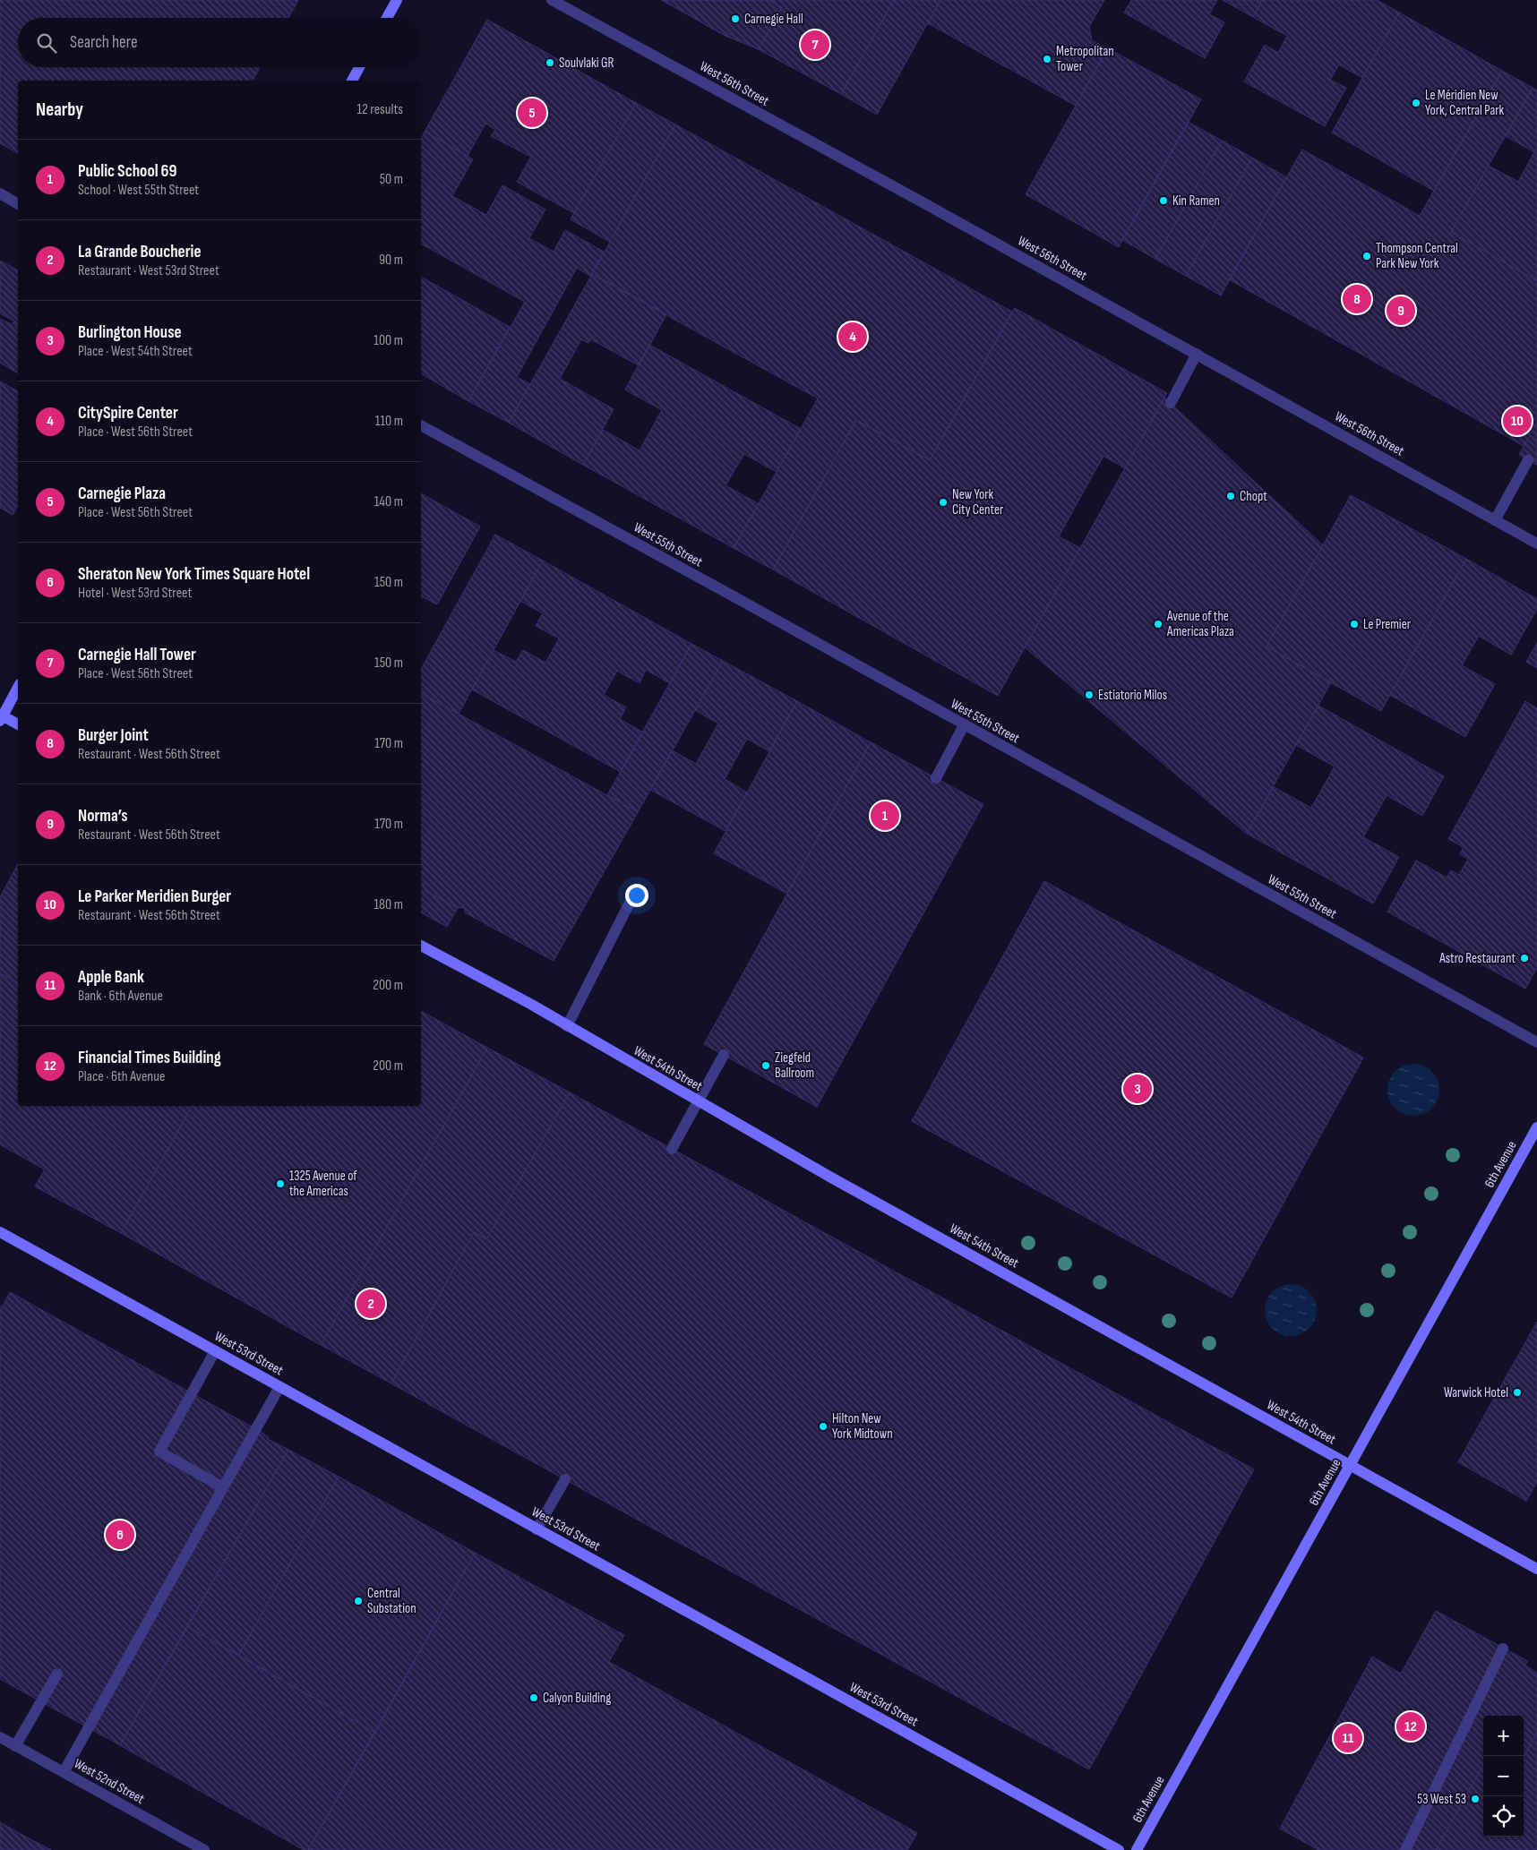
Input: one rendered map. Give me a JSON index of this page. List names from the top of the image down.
{
  "streets": {
    "main road": ["West 54th Street", "6th Avenue", "West 53rd Street"],
    "street": ["West 56th Street", "West 55th Street", "West 52nd Street"]
  },
  "crossings": [
    ["West 54th Street", "6th Avenue"]
  ],
  "places": [
    "Carnegie Hall",
    "Metropolitan Tower",
    "Soulvlaki GR",
    "Le Méridien New York, Central Park",
    "Kin Ramen",
    "Thompson Central Park New York",
    "Chopt",
    "New York City Center",
    "Avenue of the Americas Plaza",
    "Le Premier",
    "Estiatorio Milos",
    "Astro Restaurant",
    "Ziegfeld Ballroom",
    "1325 Avenue of the Americas",
    "Warwick Hotel",
    "Hilton New York Midtown",
    "Central Substation",
    "Calyon Building",
    "53 West 53"
  ],
  "page": {
    "search": "Search here",
    "pins": [
      "7",
      "5",
      "8",
      "9",
      "4",
      "10",
      "1",
      "3",
      "2",
      "6",
      "12",
      "11"
    ],
    "heading": ["Nearby", "12 results"],
    "list": [
      {
        "mark": "1",
        "name": "Public School 69",
        "note": "School · West 55th Street",
        "value": "50 m"
      },
      {
        "mark": "2",
        "name": "La Grande Boucherie",
        "note": "Restaurant · West 53rd Street",
        "value": "90 m"
      },
      {
        "mark": "3",
        "name": "Burlington House",
        "note": "Place · West 54th Street",
        "value": "100 m"
      },
      {
        "mark": "4",
        "name": "CitySpire Center",
        "note": "Place · West 56th Street",
        "value": "110 m"
      },
      {
        "mark": "5",
        "name": "Carnegie Plaza",
        "note": "Place · West 56th Street",
        "value": "140 m"
      },
      {
        "mark": "6",
        "name": "Sheraton New York Times Square Hotel",
        "note": "Hotel · West 53rd Street",
        "value": "150 m"
      },
      {
        "mark": "7",
        "name": "Carnegie Hall Tower",
        "note": "Place · West 56th Street",
        "value": "150 m"
      },
      {
        "mark": "8",
        "name": "Burger Joint",
        "note": "Restaurant · West 56th Street",
        "value": "170 m"
      },
      {
        "mark": "9",
        "name": "Norma’s",
        "note": "Restaurant · West 56th Street",
        "value": "170 m"
      },
      {
        "mark": "10",
        "name": "Le Parker Meridien Burger",
        "note": "Restaurant · West 56th Street",
        "value": "180 m"
      },
      {
        "mark": "11",
        "name": "Apple Bank",
        "note": "Bank · 6th Avenue",
        "value": "200 m"
      },
      {
        "mark": "12",
        "name": "Financial Times Building",
        "note": "Place · 6th Avenue",
        "value": "200 m"
      }
    ],
    "map_buttons": ["+", "−"]
  }
}
